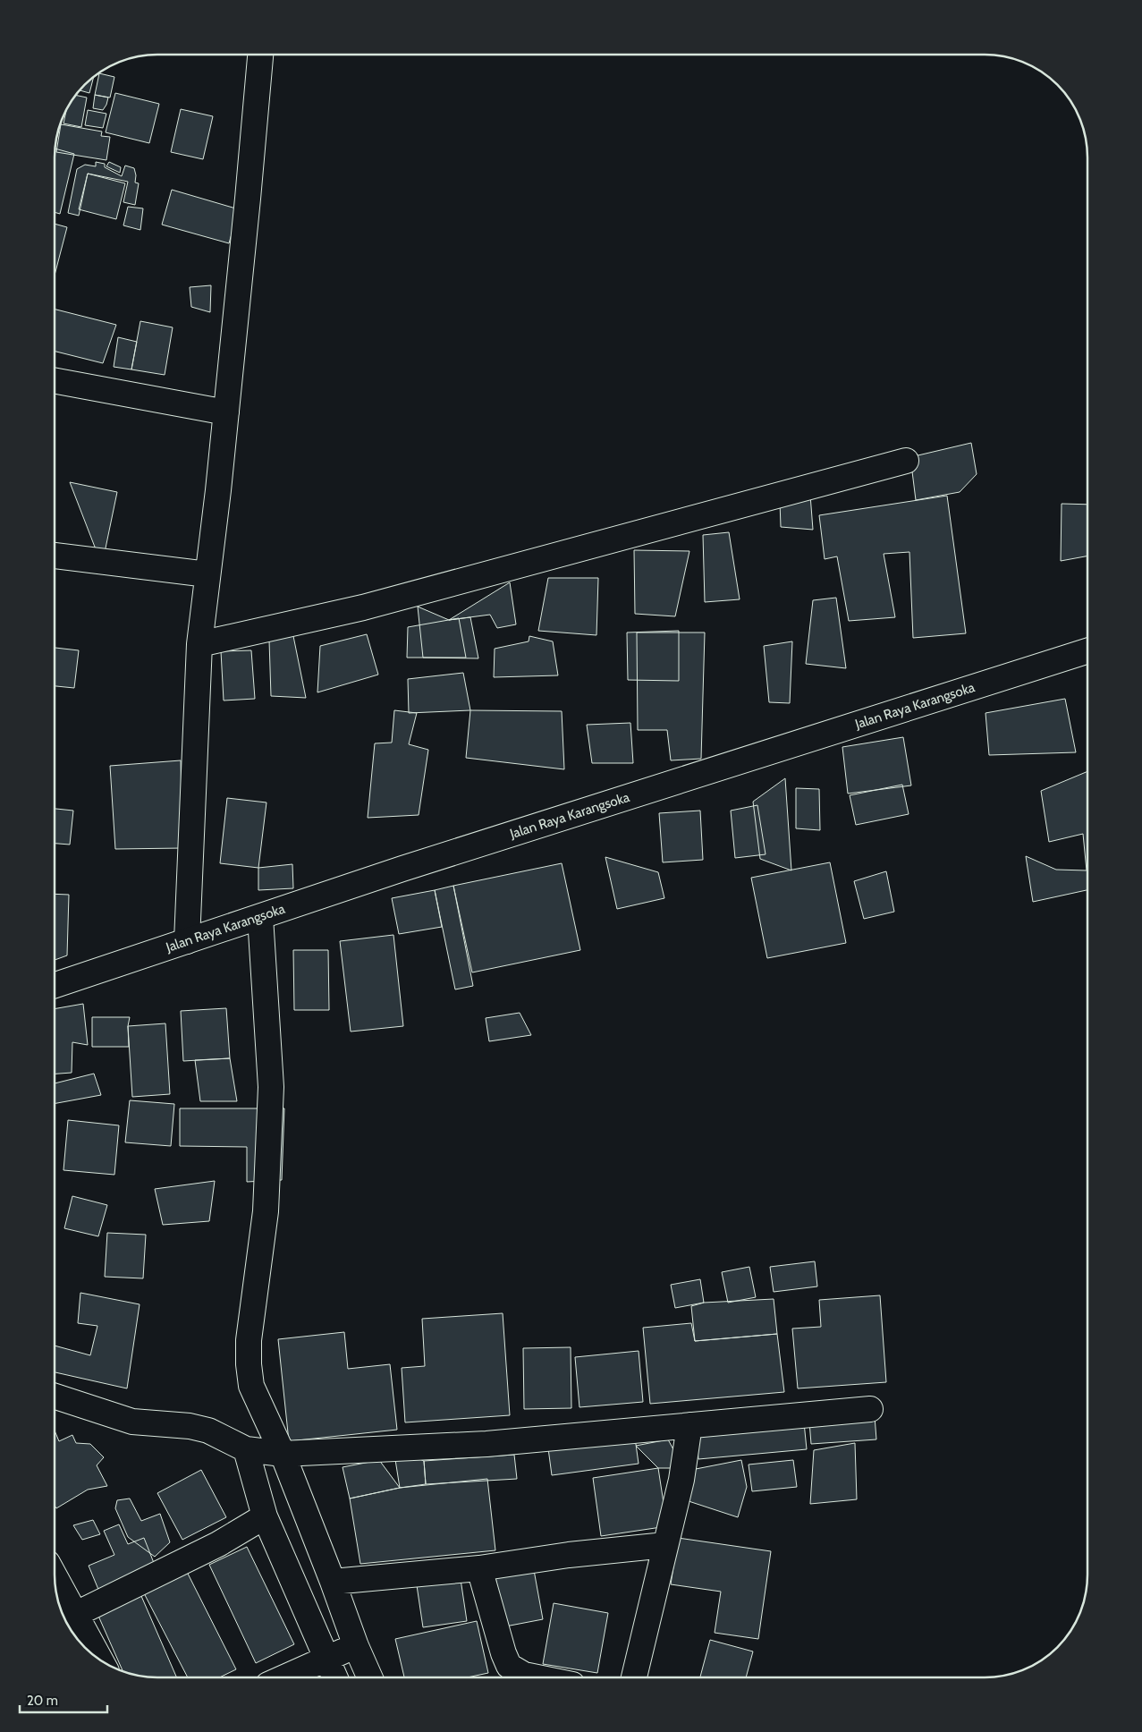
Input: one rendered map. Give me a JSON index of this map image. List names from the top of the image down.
{
  "streets": {
    "street": ["Jalan Raya Karangsoka"]
  },
  "scale_bar": "20 m"
}
